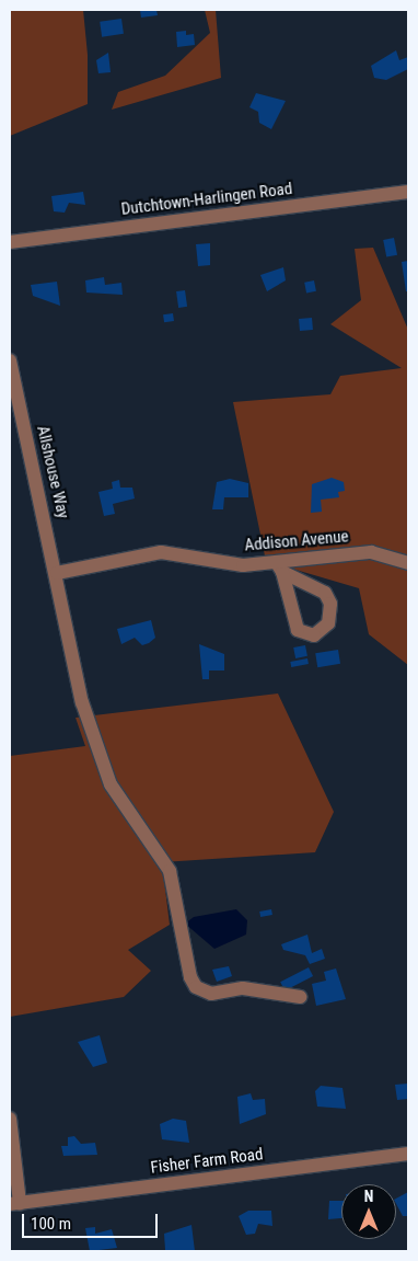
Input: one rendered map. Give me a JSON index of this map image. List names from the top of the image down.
{
  "streets": {
    "street": [
      "Dutchtown-Harlingen Road",
      "Allshouse Way",
      "Addison Avenue",
      "Fisher Farm Road"
    ]
  },
  "crossings": [
    ["Allshouse Way", "Addison Avenue"]
  ],
  "scale_bar": "100 m",
  "north": "top"
}
